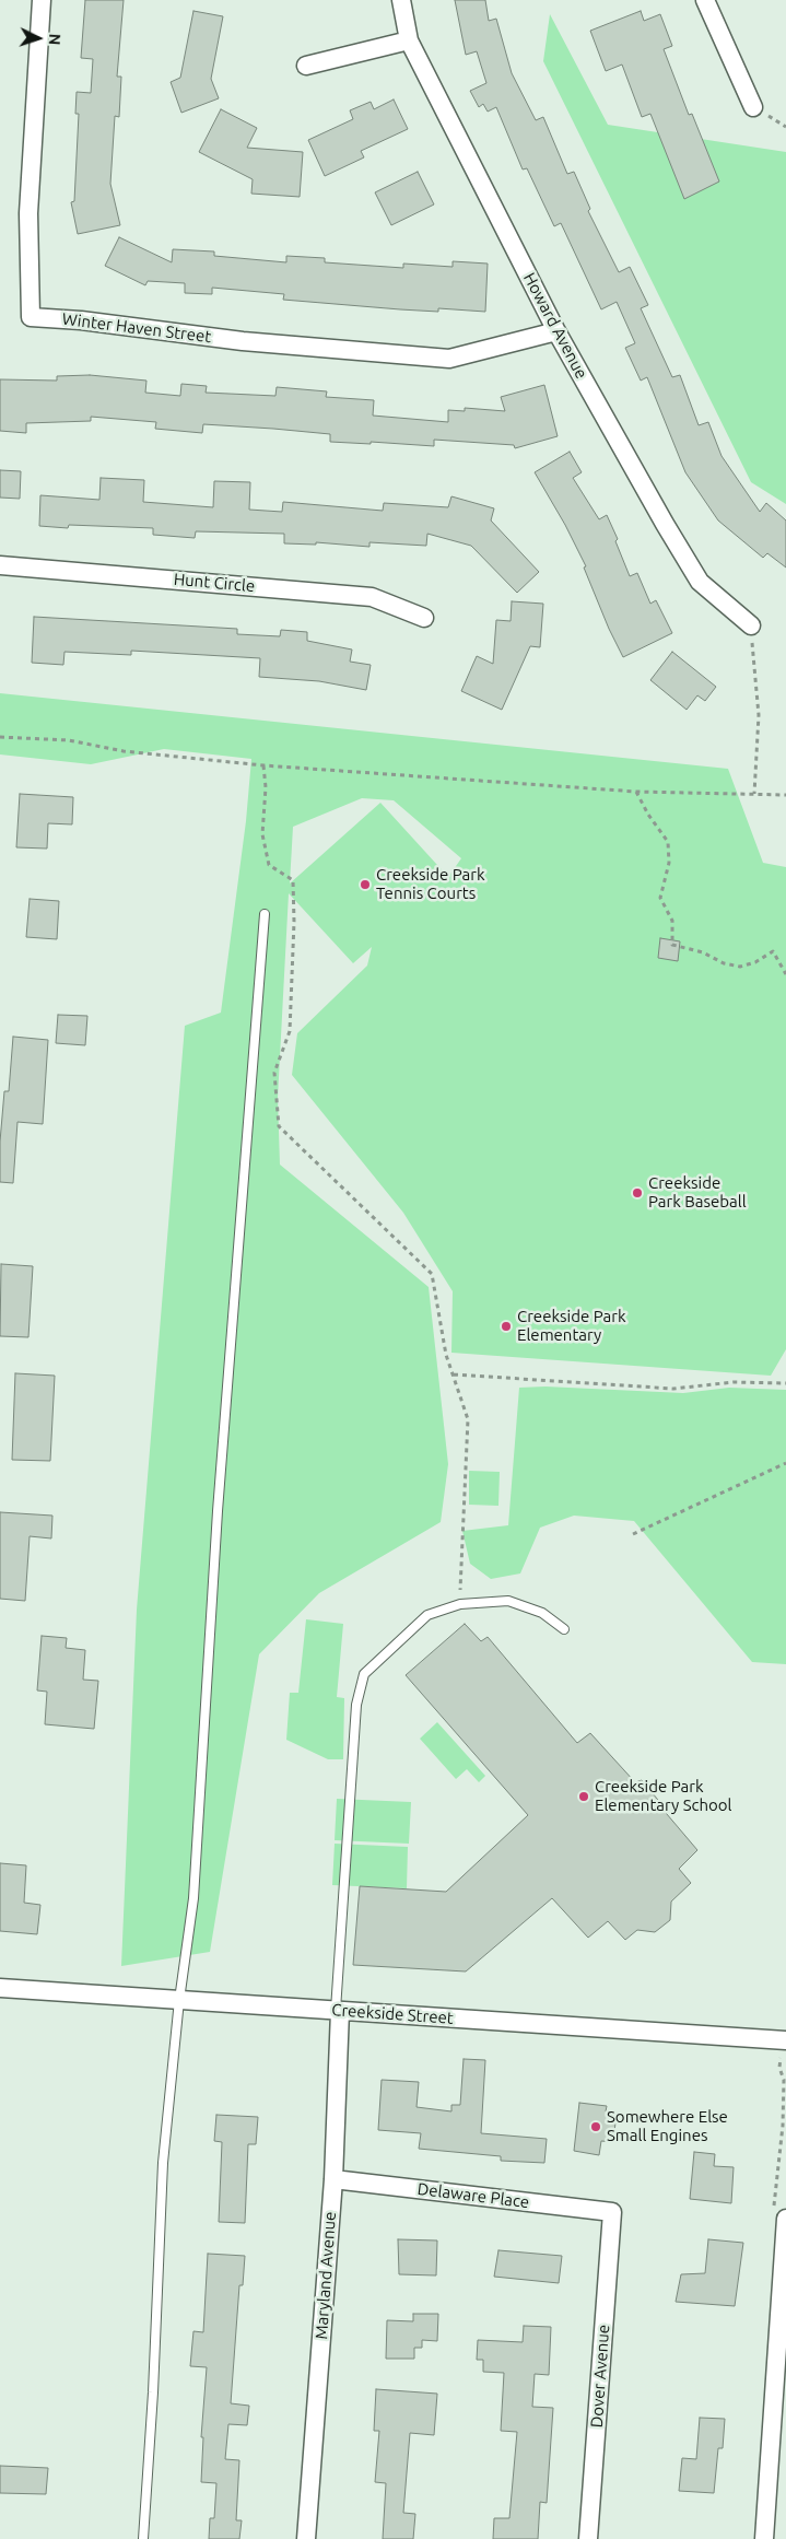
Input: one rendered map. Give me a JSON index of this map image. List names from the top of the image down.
{
  "streets": {
    "street": [
      "Howard Avenue",
      "Winter Haven Street",
      "Hunt Circle",
      "Creekside Street",
      "Delaware Place",
      "Maryland Avenue",
      "Dover Avenue"
    ]
  },
  "crossings": [
    ["Howard Avenue", "Winter Haven Street"],
    ["Creekside Street", "Maryland Avenue"],
    ["Delaware Place", "Maryland Avenue"],
    ["Delaware Place", "Dover Avenue"]
  ],
  "places": [
    "Creekside Park Tennis Courts",
    "Creekside Park Baseball",
    "Creekside Park Elementary",
    "Creekside Park Elementary School",
    "Somewhere Else Small Engines"
  ],
  "north": "right"
}
